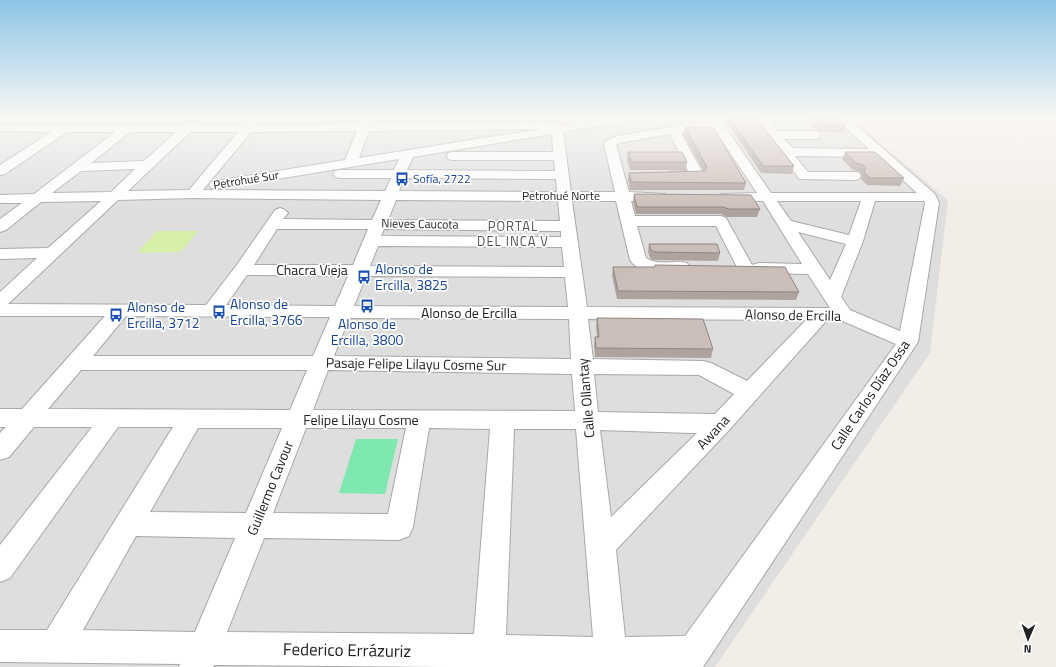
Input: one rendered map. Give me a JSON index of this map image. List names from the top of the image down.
{
  "streets": {
    "street": [
      "Petrohué Sur",
      "Petrohué Norte",
      "Nieves Caucota",
      "Chacra Vieja",
      "Alonso de Ercilla",
      "Pasaje Felipe Lilayu Cosme Sur",
      "Calle Carlos Díaz Ossa",
      "Calle Ollantay",
      "Felipe Lilayu Cosme",
      "Awana",
      "Guillermo Cavour",
      "Federico Errázuriz"
    ]
  },
  "crossings": [
    ["Petrohué Sur", "Petrohué Norte"],
    ["Petrohué Sur", "Guillermo Cavour"],
    ["Petrohué Norte", "Calle Ollantay"],
    ["Petrohué Norte", "Guillermo Cavour"],
    ["Nieves Caucota", "Calle Ollantay"],
    ["Nieves Caucota", "Guillermo Cavour"],
    ["Chacra Vieja", "Calle Ollantay"],
    ["Chacra Vieja", "Guillermo Cavour"],
    ["Alonso de Ercilla", "Calle Carlos Díaz Ossa"],
    ["Alonso de Ercilla", "Calle Ollantay"],
    ["Alonso de Ercilla", "Awana"],
    ["Alonso de Ercilla", "Guillermo Cavour"],
    ["Pasaje Felipe Lilayu Cosme Sur", "Calle Ollantay"],
    ["Pasaje Felipe Lilayu Cosme Sur", "Awana"],
    ["Pasaje Felipe Lilayu Cosme Sur", "Guillermo Cavour"],
    ["Calle Carlos Díaz Ossa", "Federico Errázuriz"],
    ["Calle Ollantay", "Felipe Lilayu Cosme"],
    ["Calle Ollantay", "Awana"],
    ["Calle Ollantay", "Federico Errázuriz"],
    ["Felipe Lilayu Cosme", "Awana"],
    ["Felipe Lilayu Cosme", "Guillermo Cavour"],
    ["Guillermo Cavour", "Federico Errázuriz"]
  ],
  "districts": ["PORTAL DEL INCA V"],
  "places": {
    "bus stop": [
      "Sofía, 2722",
      "Alonso de Ercilla, 3825",
      "Alonso de Ercilla, 3800",
      "Alonso de Ercilla, 3766",
      "Alonso de Ercilla, 3712"
    ]
  },
  "north": "bottom"
}
